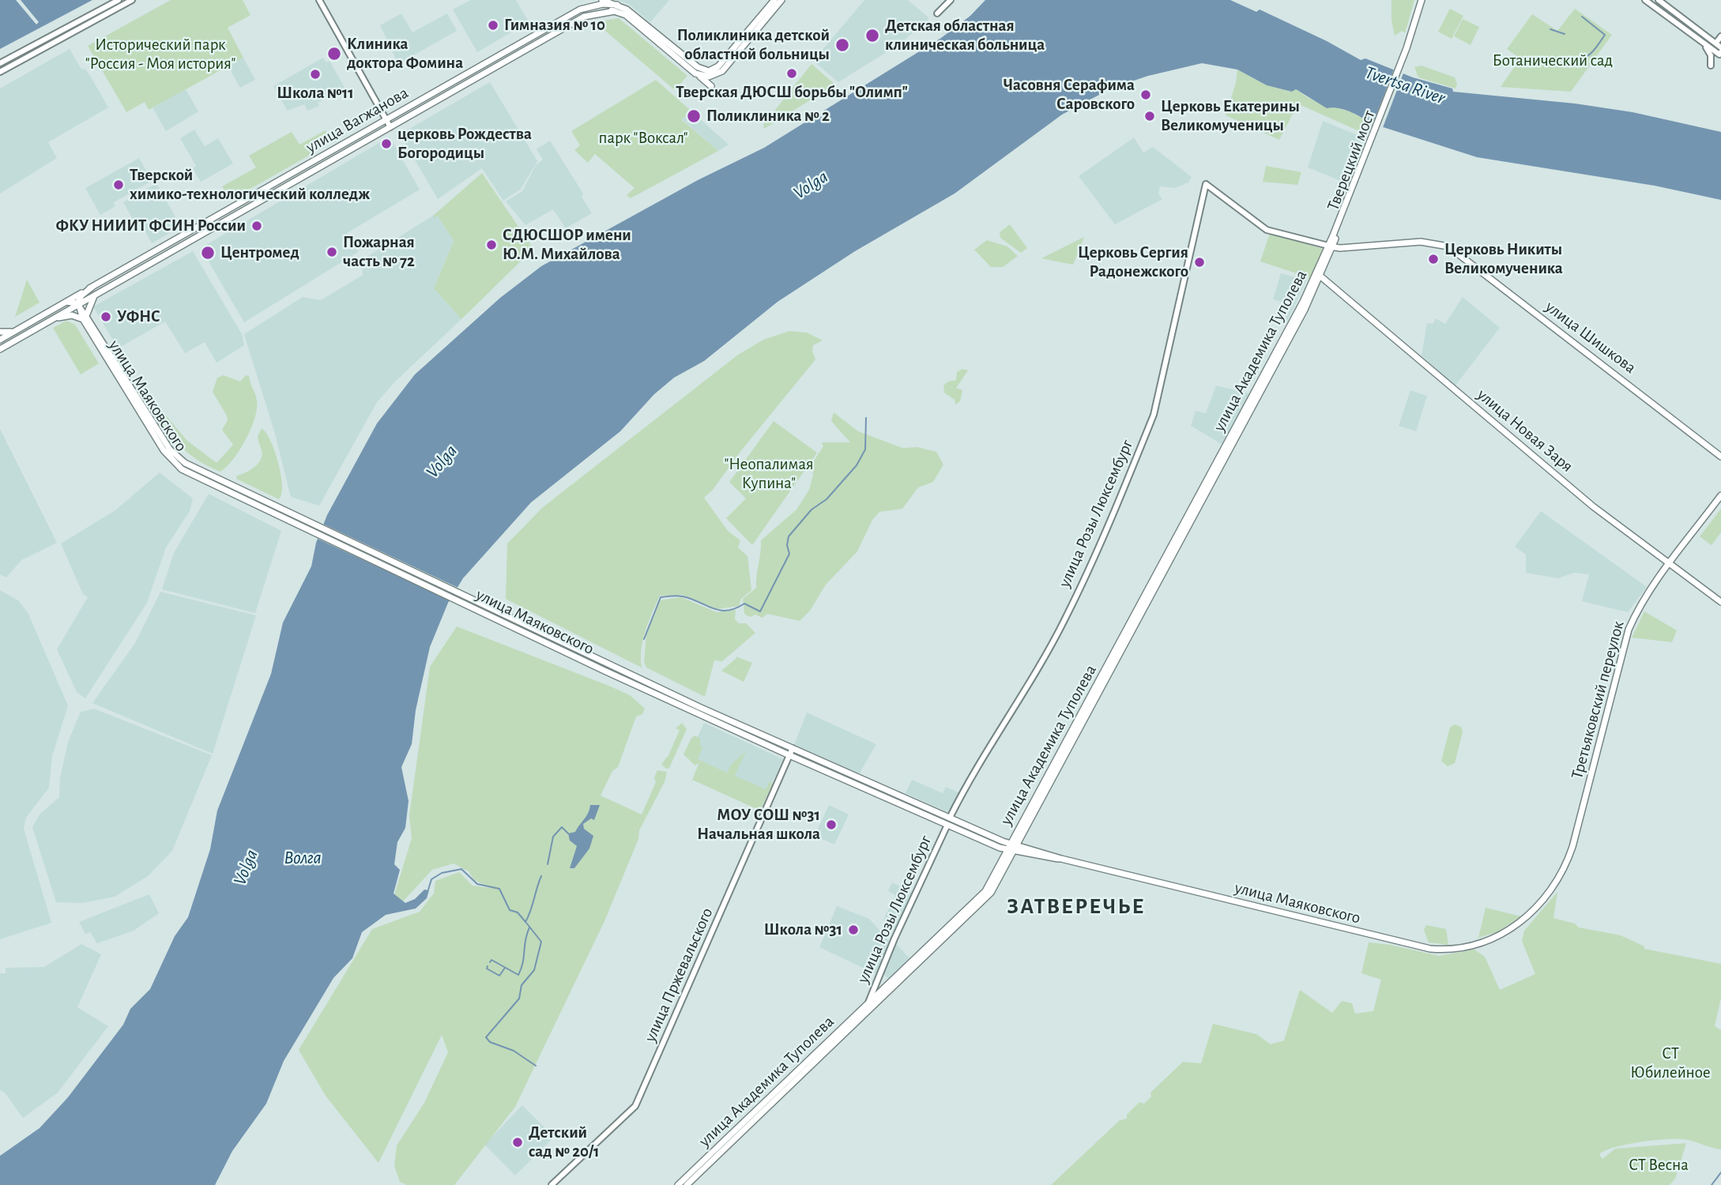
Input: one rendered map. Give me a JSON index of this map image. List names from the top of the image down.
{
  "streets": {
    "main road": [
      "улица Вагжанова",
      "Тверецкий мост",
      "улица Шишкова",
      "улица Академика Туполева",
      "улица Маяковского",
      "улица Новая Заря",
      "Третьяковский переулок"
    ],
    "street": ["улица Розы Люксембург", "улица Пржевальского"]
  },
  "crossings": [
    ["улица Вагжанова", "улица Маяковского"],
    ["Тверецкий мост", "улица Академика Туполева"],
    ["улица Шишкова", "улица Академика Туполева"],
    ["улица Академика Туполева", "улица Маяковского"],
    ["улица Академика Туполева", "улица Новая Заря"],
    ["улица Академика Туполева", "улица Розы Люксембург"],
    ["улица Маяковского", "улица Розы Люксембург"],
    ["улица Маяковского", "Третьяковский переулок"],
    ["улица Маяковского", "улица Пржевальского"],
    ["улица Новая Заря", "Третьяковский переулок"]
  ],
  "districts": ["ЗАТВЕРЕЧЬЕ"],
  "water": ["Tvertsa River", "Volga", "Волга"],
  "parks": [
    "Исторический парк \"Россия - Моя история\"",
    "Ботанический сад",
    "парк \"Воксал\"",
    "\"Неопалимая Купина\"",
    "СТ Юбилейное",
    "СТ Весна"
  ],
  "places": [
    "Гимназия № 10",
    "Детская областная клиническая больница",
    "Поликлиника детской областной больницы",
    "Клиника доктора Фомина",
    "Тверская ДЮСШ борьбы \"Олимп\"",
    "Школа №11",
    "Часовня Серафима Саровского",
    "Поликлиника № 2",
    "Церковь Екатерины Великомученицы",
    "церковь Рождества Богородицы",
    "Тверской химико-технологический колледж",
    "ФКУ НИИИТ ФСИН России",
    "СДЮСШОР имени Ю.М. Михайлова",
    "Пожарная часть № 72",
    "Центромед",
    "Церковь Никиты Великомученика",
    "Церковь Сергия Радонежского",
    "УФНС",
    "МОУ СОШ №31 Начальная школа",
    "Школа №31",
    "Детский сад № 20/1"
  ]
}
